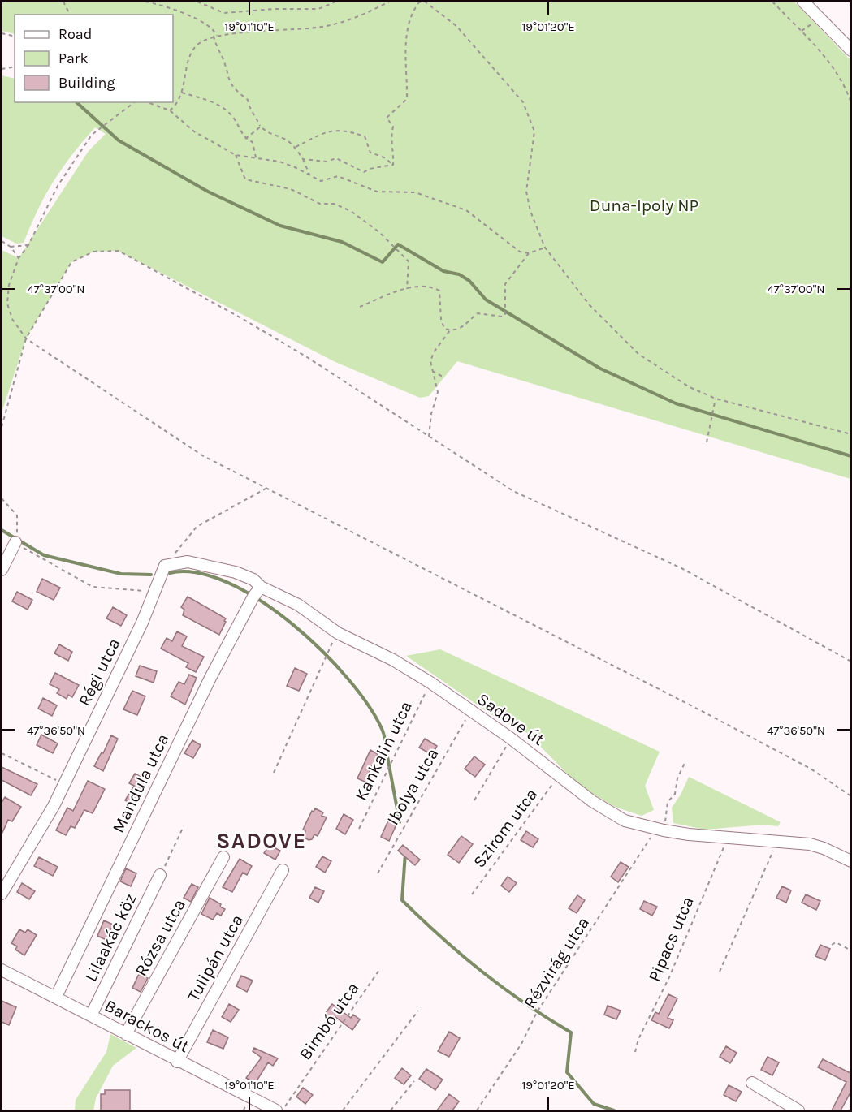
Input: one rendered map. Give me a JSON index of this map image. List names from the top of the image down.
{
  "streets": {
    "street": [
      "Régi utca",
      "Sadove út",
      "Mandula utca",
      "Lilaakác köz",
      "Rózsa utca",
      "Tulipán utca",
      "Barackos út"
    ],
    "path": [
      "Kankalin utca",
      "Ibolya utca",
      "Szirom utca",
      "Pipacs utca",
      "Rézvirág utca",
      "Bimbó utca"
    ]
  },
  "crossings": [
    ["Régi utca", "Sadove út"],
    ["Sadove út", "Kankalin utca"],
    ["Sadove út", "Mandula utca"],
    ["Sadove út", "Ibolya utca"],
    ["Sadove út", "Szirom utca"],
    ["Sadove út", "Pipacs utca"],
    ["Sadove út", "Rézvirág utca"],
    ["Mandula utca", "Barackos út"],
    ["Lilaakác köz", "Barackos út"],
    ["Rózsa utca", "Barackos út"],
    ["Tulipán utca", "Barackos út"]
  ],
  "districts": ["SADOVE"],
  "parks": ["Duna-Ipoly NP"],
  "legend": ["Road", "Park", "Building"],
  "coordinates": [
    "19°01'10\"E",
    "19°01'20\"E",
    "47°37'00\"N",
    "47°36'50\"N"
  ]
}
